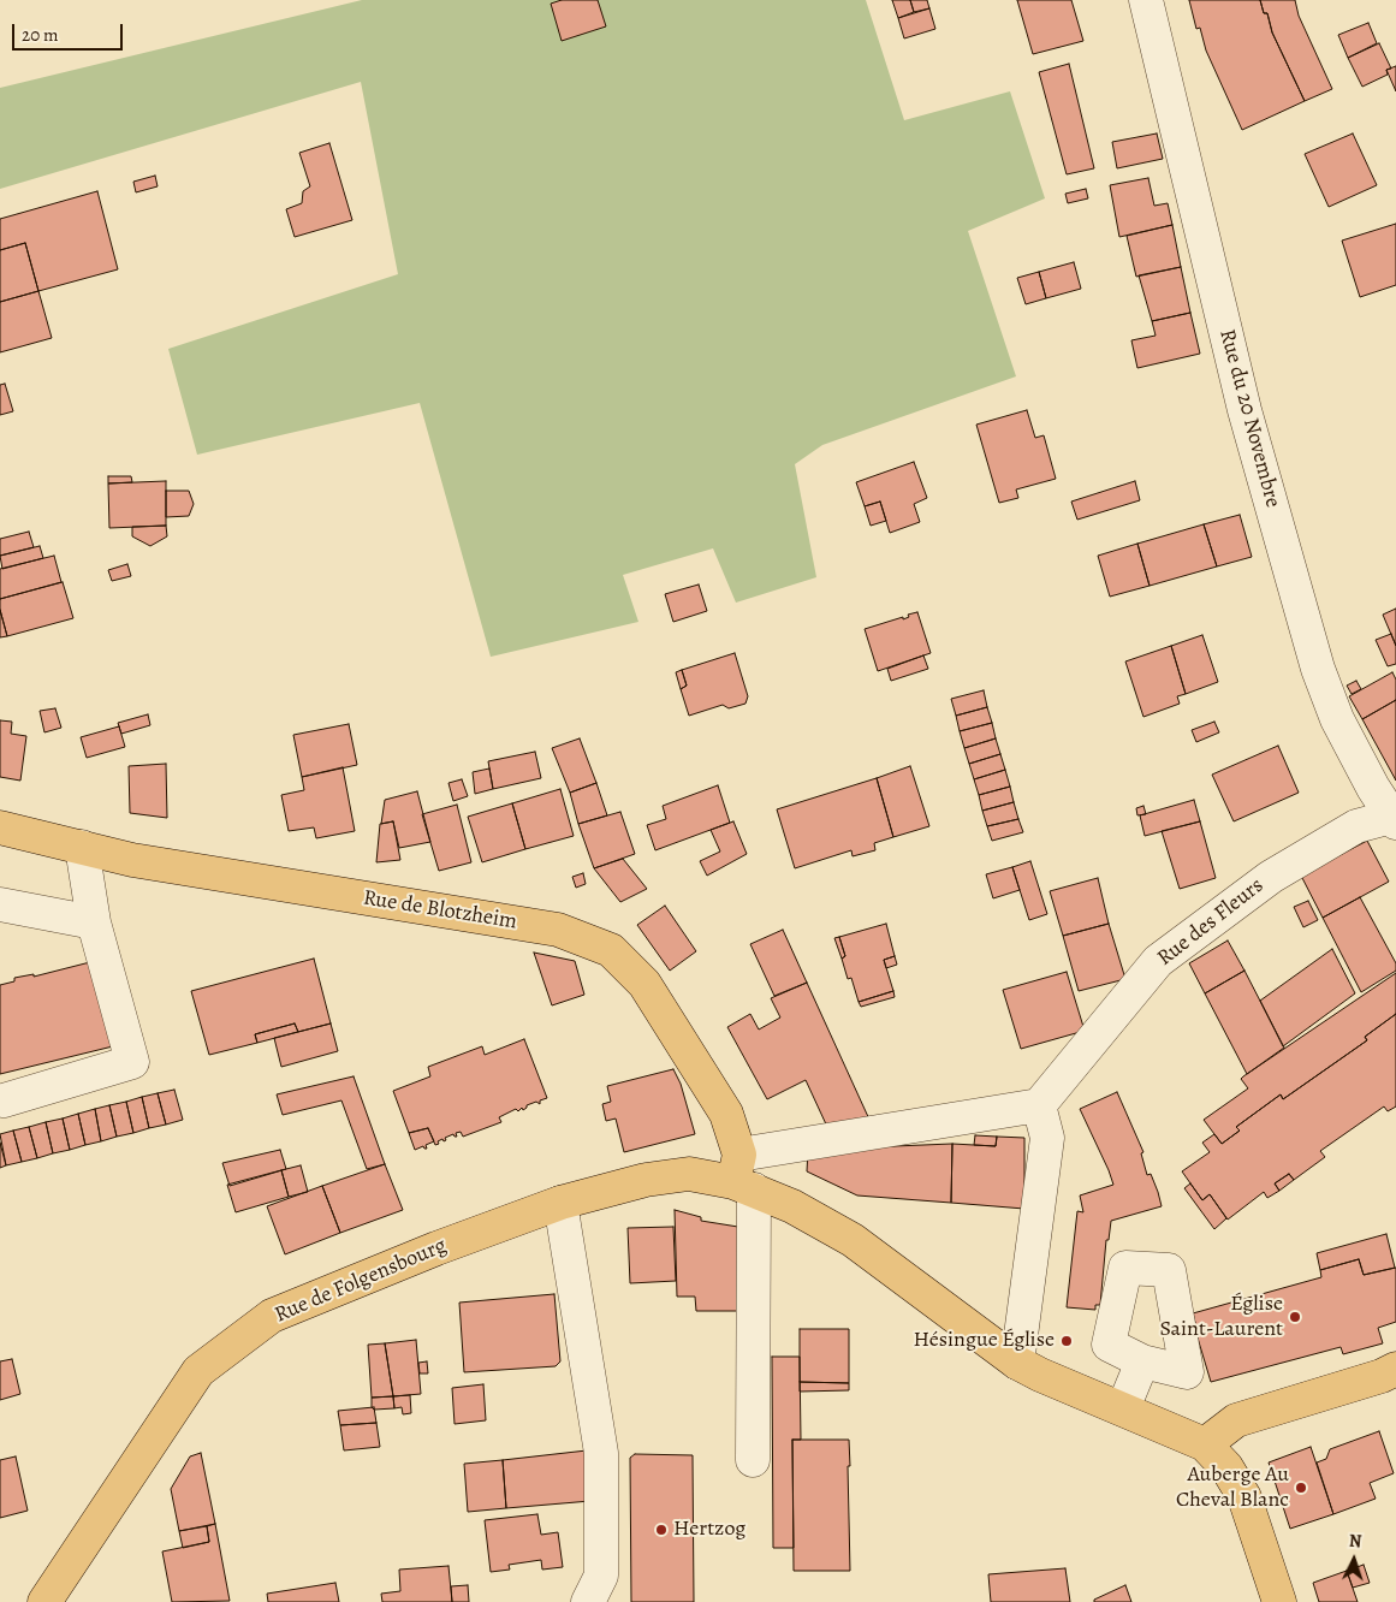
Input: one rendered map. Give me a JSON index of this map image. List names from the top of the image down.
{
  "streets": {
    "main road": ["Rue de Blotzheim", "Rue de Folgensbourg"],
    "street": ["Rue du 20 Novembre", "Rue des Fleurs"]
  },
  "crossings": [
    ["Rue du 20 Novembre", "Rue des Fleurs"],
    ["Rue de Blotzheim", "Rue de Folgensbourg"]
  ],
  "places": [
    "Église Saint-Laurent",
    "Hésingue Église",
    "Auberge Au Cheval Blanc",
    "Hertzog"
  ],
  "scale_bar": "20 m",
  "north": "top"
}
